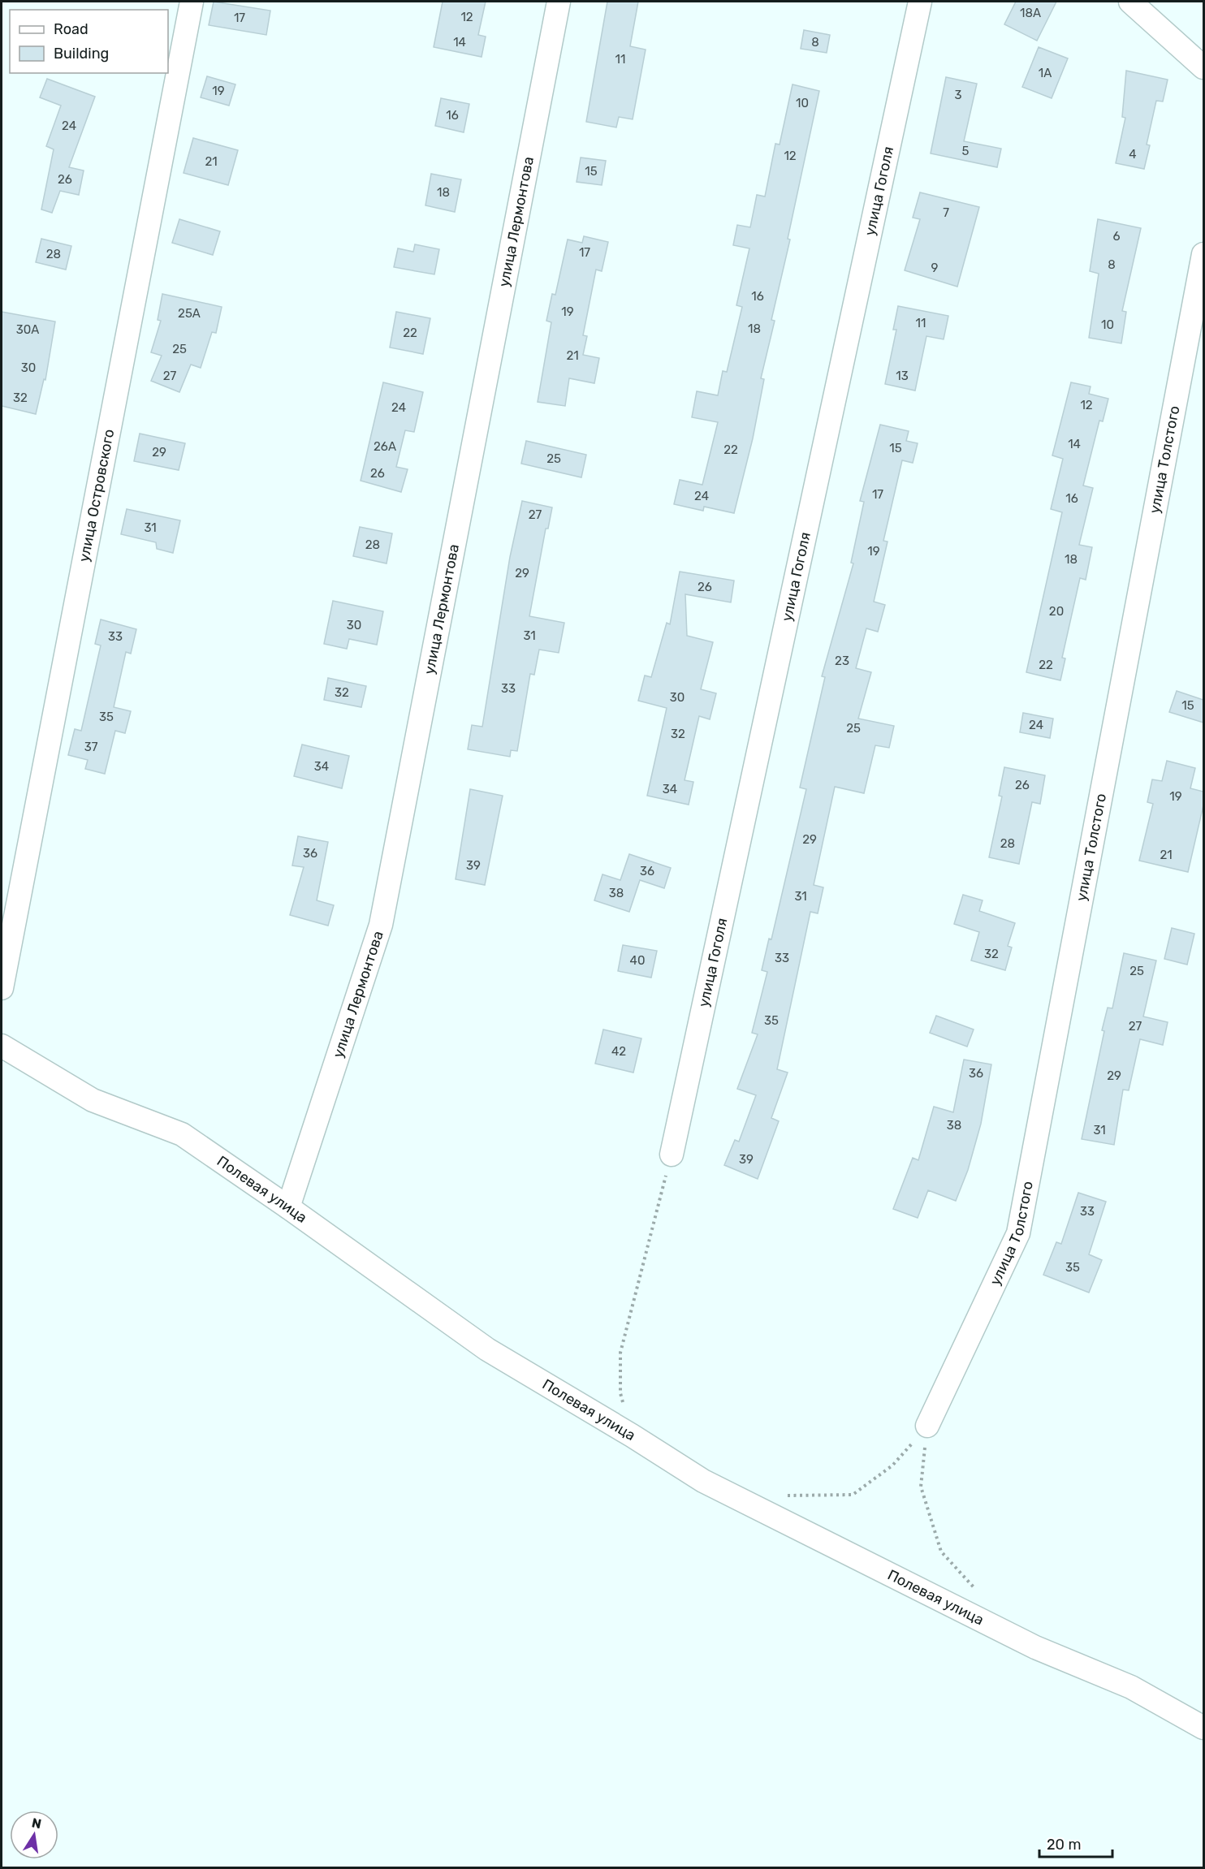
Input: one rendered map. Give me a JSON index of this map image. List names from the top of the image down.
{
  "streets": {
    "street": [
      "улица Гоголя",
      "улица Лермонтова",
      "улица Толстого",
      "улица Островского",
      "Полевая улица"
    ]
  },
  "crossings": [
    ["улица Лермонтова", "Полевая улица"]
  ],
  "house_numbers": [
    "18А",
    "12",
    "17",
    "14",
    "8",
    "11",
    "1А",
    "19",
    "3",
    "10",
    "16",
    "24",
    "5",
    "4",
    "12",
    "21",
    "15",
    "26",
    "18",
    "7",
    "6",
    "17",
    "28",
    "8",
    "9",
    "16",
    "19",
    "25А",
    "11",
    "10",
    "18",
    "30А",
    "22",
    "25",
    "21",
    "30",
    "27",
    "13",
    "32",
    "12",
    "24",
    "14",
    "26А",
    "15",
    "22",
    "29",
    "25",
    "26",
    "17",
    "24",
    "16",
    "27",
    "31",
    "28",
    "19",
    "18",
    "29",
    "26",
    "20",
    "30",
    "31",
    "33",
    "23",
    "22",
    "33",
    "32",
    "30",
    "15",
    "35",
    "24",
    "25",
    "32",
    "37",
    "34",
    "26",
    "34",
    "19",
    "29",
    "28",
    "36",
    "21",
    "39",
    "36",
    "38",
    "31",
    "32",
    "33",
    "40",
    "25",
    "35",
    "27",
    "42",
    "36",
    "29",
    "38",
    "31",
    "39",
    "33",
    "35"
  ],
  "legend": ["Road", "Building"],
  "scale_bar": "20 m",
  "north": "top"
}
